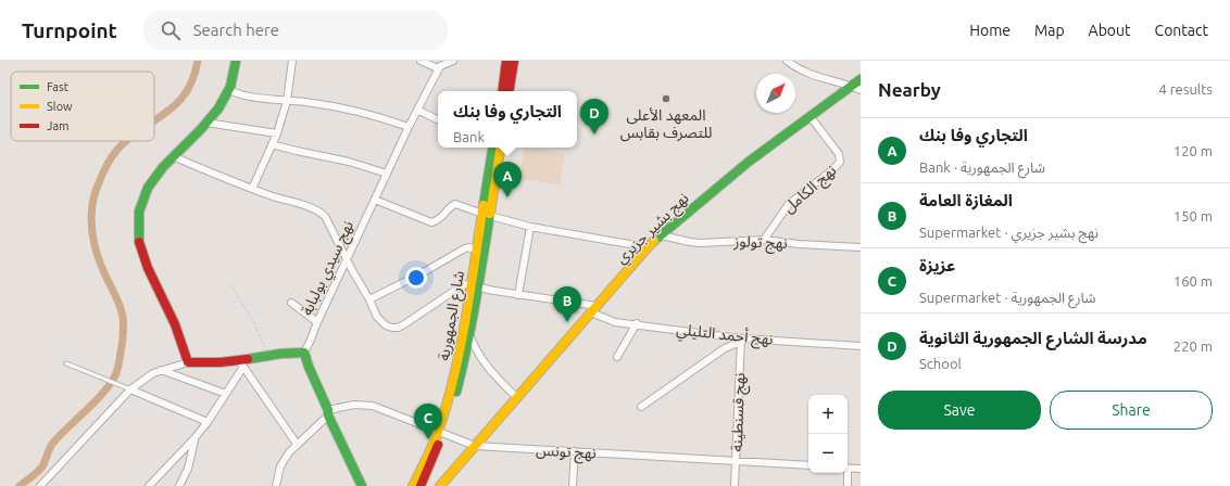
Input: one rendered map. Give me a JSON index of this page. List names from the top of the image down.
{
  "streets": {
    "street": [
      "نهج الكامل",
      "نهج بشير جزيري",
      "نهج تولوز",
      "نهج سيدي بولبابة",
      "شارع الجمهورية",
      "نهج أحمد التليلي",
      "نهج قسنطينة",
      "نهج تونس"
    ]
  },
  "crossings": [
    ["نهج الكامل", "نهج بشير جزيري"],
    ["نهج الكامل", "نهج تولوز"],
    ["نهج بشير جزيري", "نهج تولوز"],
    ["نهج بشير جزيري", "نهج أحمد التليلي"],
    ["نهج بشير جزيري", "نهج تونس"],
    ["شارع الجمهورية", "نهج أحمد التليلي"],
    ["شارع الجمهورية", "نهج تونس"],
    ["نهج أحمد التليلي", "نهج قسنطينة"],
    ["نهج قسنطينة", "نهج تونس"]
  ],
  "places": ["المعهد الأعلى للتصرف بقابس"],
  "legend": ["Fast", "Slow", "Jam"],
  "north": "top right",
  "page": {
    "header": "Turnpoint",
    "search": "Search here",
    "nav": [
      "Home",
      "Map",
      "About",
      "Contact"
    ],
    "heading": ["Nearby", "4 results"],
    "popup": ["التجاري وفا بنك", "Bank"],
    "pins": [
      "D",
      "A",
      "B",
      "C"
    ],
    "list": [
      {
        "mark": "A",
        "name": "التجاري وفا بنك",
        "note": "Bank · شارع الجمهورية",
        "value": "120 m"
      },
      {
        "mark": "B",
        "name": "المغازة العامة",
        "note": "Supermarket · نهج بشير جزيري",
        "value": "150 m"
      },
      {
        "mark": "C",
        "name": "عزيزة",
        "note": "Supermarket · شارع الجمهورية",
        "value": "160 m"
      },
      {
        "mark": "D",
        "name": "مدرسة الشارع الجمهورية الثانوية",
        "note": "School",
        "value": "220 m"
      }
    ],
    "buttons": ["Save", "Share"],
    "map_buttons": ["+", "−"]
  }
}
